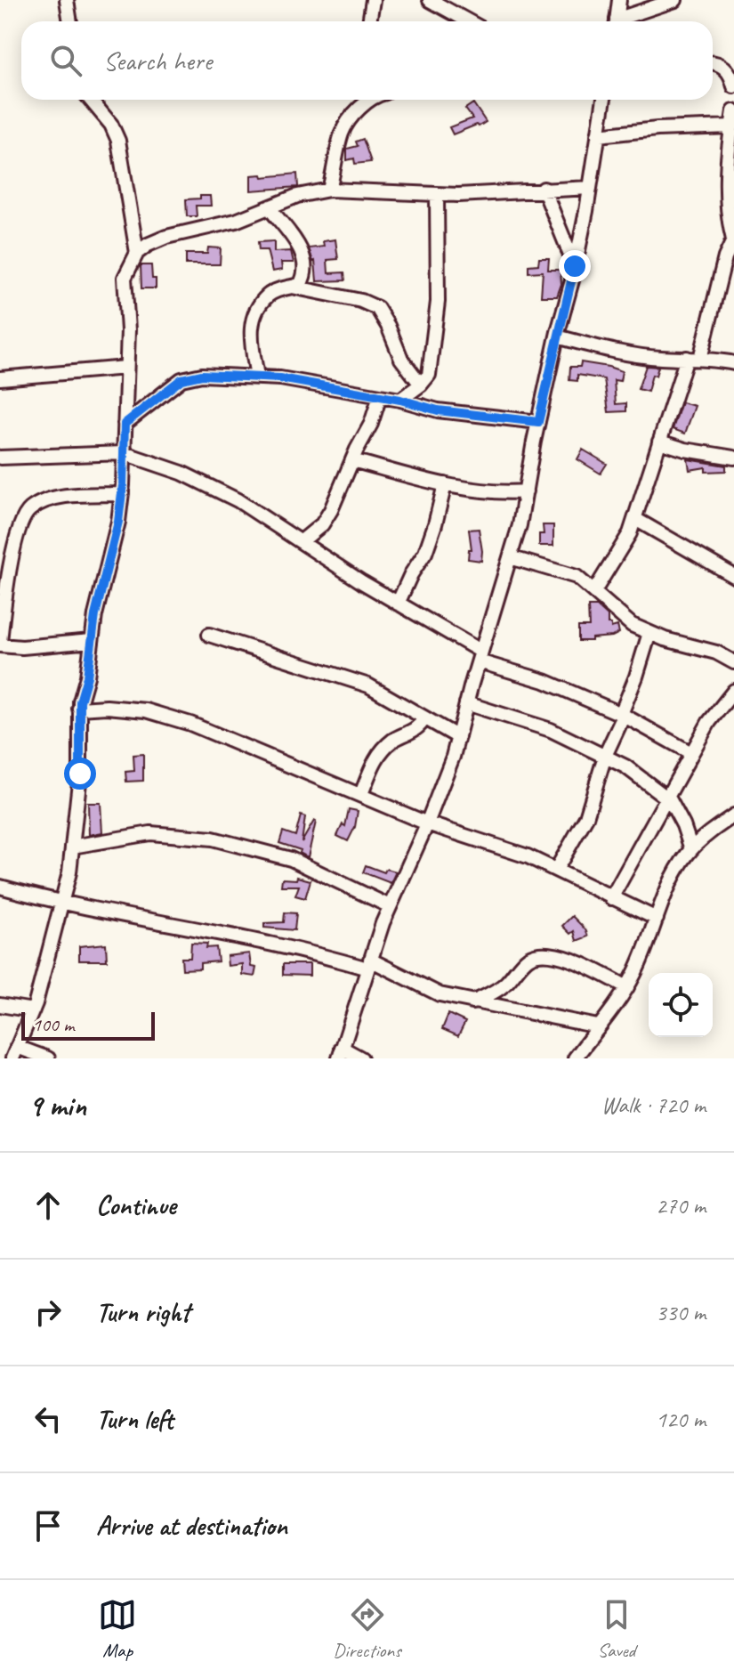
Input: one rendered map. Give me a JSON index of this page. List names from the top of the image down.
{
  "scale_bar": "100 m",
  "page": {
    "search": "Search here",
    "scale": "100 m",
    "heading": ["9 min", "Walk · 720 m"],
    "list": [
      ["Continue", "270 m"],
      ["Turn right", "330 m"],
      ["Turn left", "120 m"],
      "Arrive at destination"
    ],
    "nav": ["Map", "Directions", "Saved"]
  }
}
